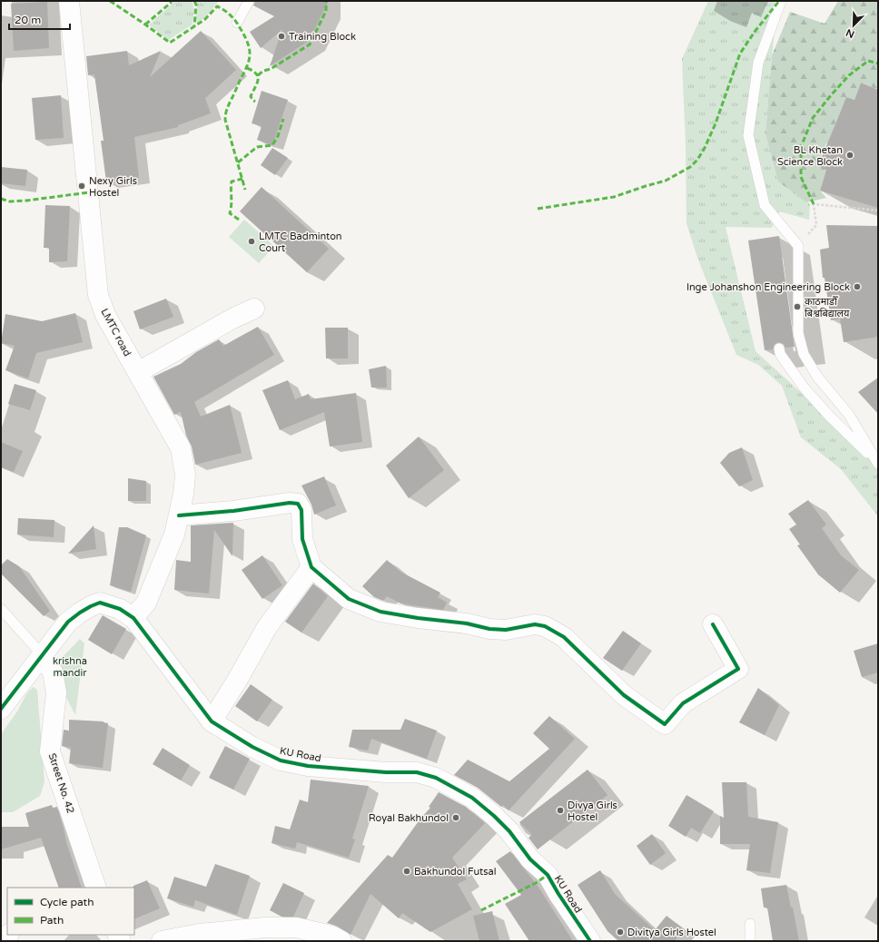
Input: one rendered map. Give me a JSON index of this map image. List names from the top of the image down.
{
  "streets": {
    "street": ["LMTC road", "KU Road", "Street No. 42"]
  },
  "crossings": [
    ["LMTC road", "KU Road"],
    ["KU Road", "Street No. 42"]
  ],
  "parks": ["krishna mandir"],
  "places": [
    "Training Block",
    "BL Khetan Science Block",
    "Nexy Girls Hostel",
    "LMTC Badminton Court",
    "Inge Johanshon Engineering Block",
    "काठमाडौँ बिश्वबिद्यालय",
    "Divya Girls Hostel",
    "Royal Bakhundol",
    "Bakhundol Futsal",
    "Divitya Girls Hostel"
  ],
  "legend": ["Cycle path", "Path"],
  "scale_bar": "20 m",
  "north": "bottom left"
}
